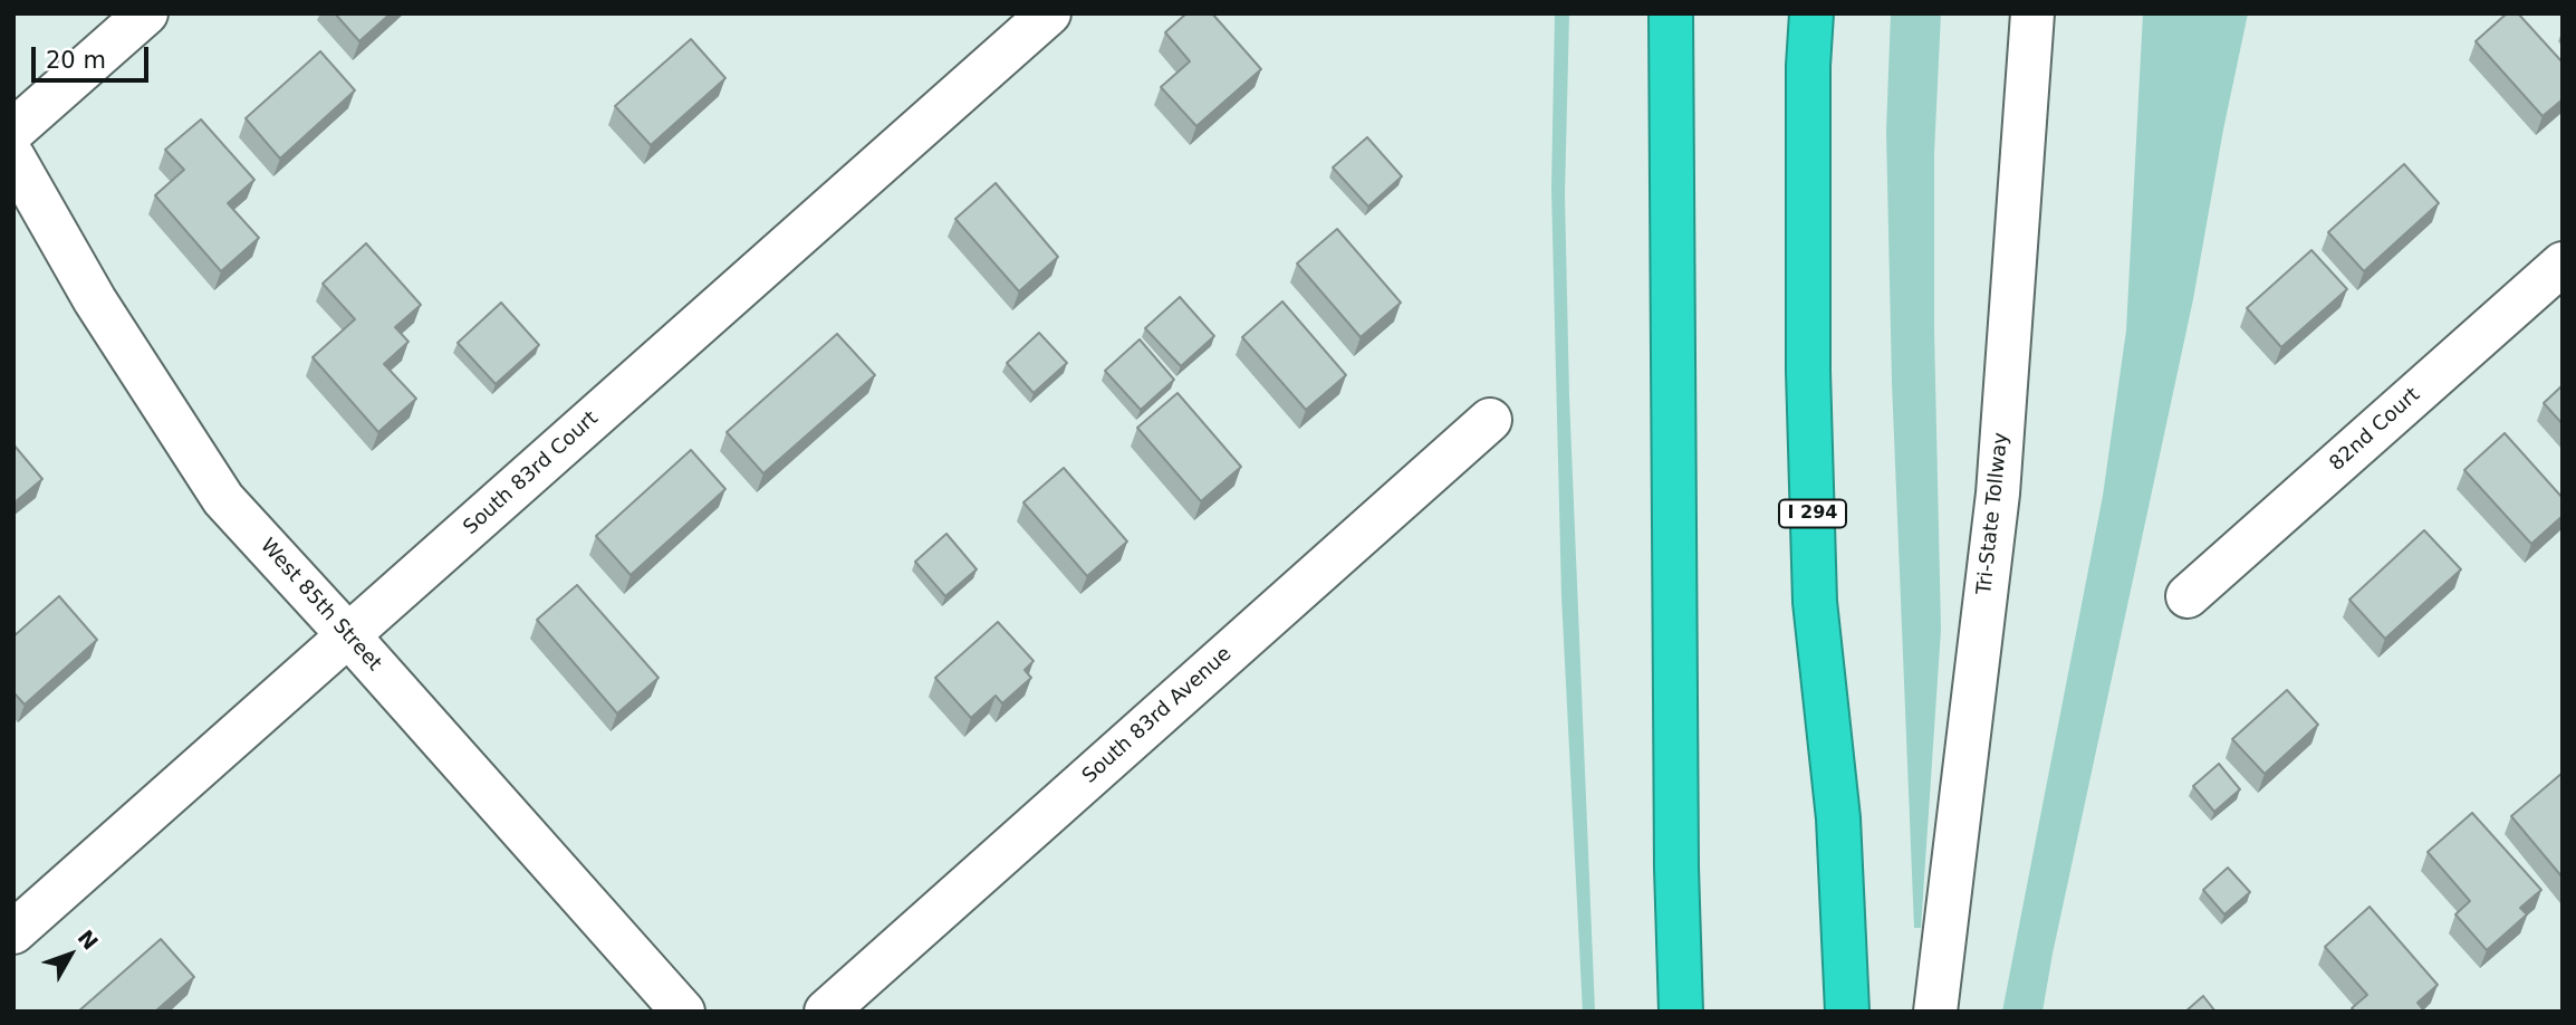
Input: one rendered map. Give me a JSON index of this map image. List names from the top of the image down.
{
  "streets": {
    "highway": ["I 294"],
    "street": [
      "82nd Court",
      "South 83rd Court",
      "Tri-State Tollway",
      "West 85th Street",
      "South 83rd Avenue"
    ]
  },
  "crossings": [
    ["South 83rd Court", "West 85th Street"]
  ],
  "scale_bar": "20 m",
  "north": "top right"
}
